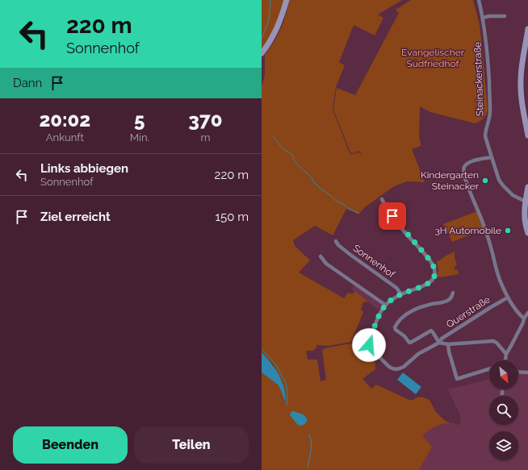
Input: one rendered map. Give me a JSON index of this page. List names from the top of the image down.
{
  "streets": {
    "street": ["Steinackerstraße", "Sonnenhof", "Querstraße"]
  },
  "parks": ["Evangelischer Südfriedhof"],
  "places": ["Kindergarten Steinacker", "3H Automobile"],
  "north": "bottom right",
  "page": {
    "turn": ["220 m", "Sonnenhof"],
    "then": "Dann",
    "eta": [
      "20:02",
      "Ankunft",
      "5",
      "Min.",
      "370",
      "m"
    ],
    "list": [
      {
        "name": "Links abbiegen",
        "note": "Sonnenhof",
        "value": "220 m"
      },
      {
        "name": "Ziel erreicht",
        "value": "150 m"
      }
    ],
    "buttons": ["Beenden", "Teilen"]
  }
}
